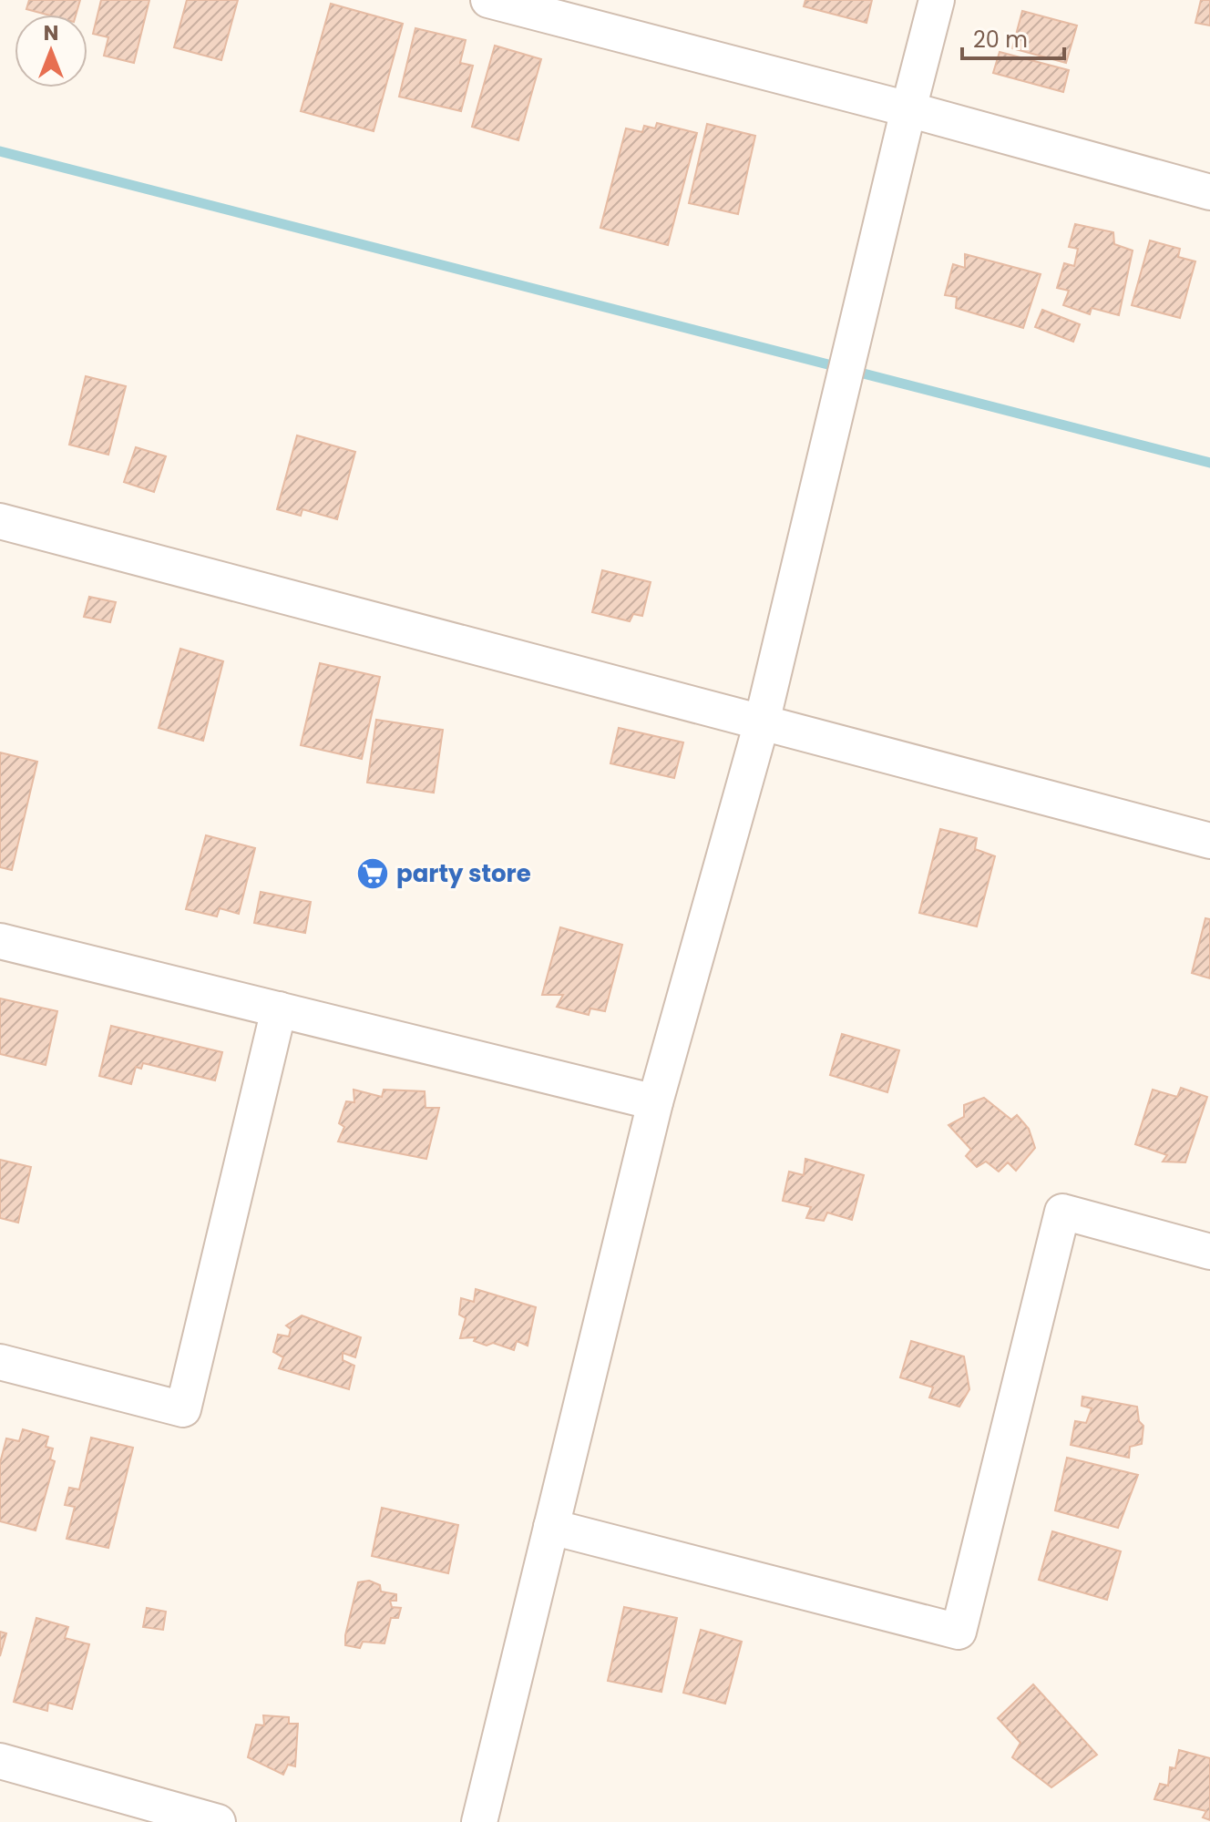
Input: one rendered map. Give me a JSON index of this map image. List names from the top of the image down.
{
  "places": {
    "supermarket": ["party store"]
  },
  "scale_bar": "20 m",
  "north": "top"
}
